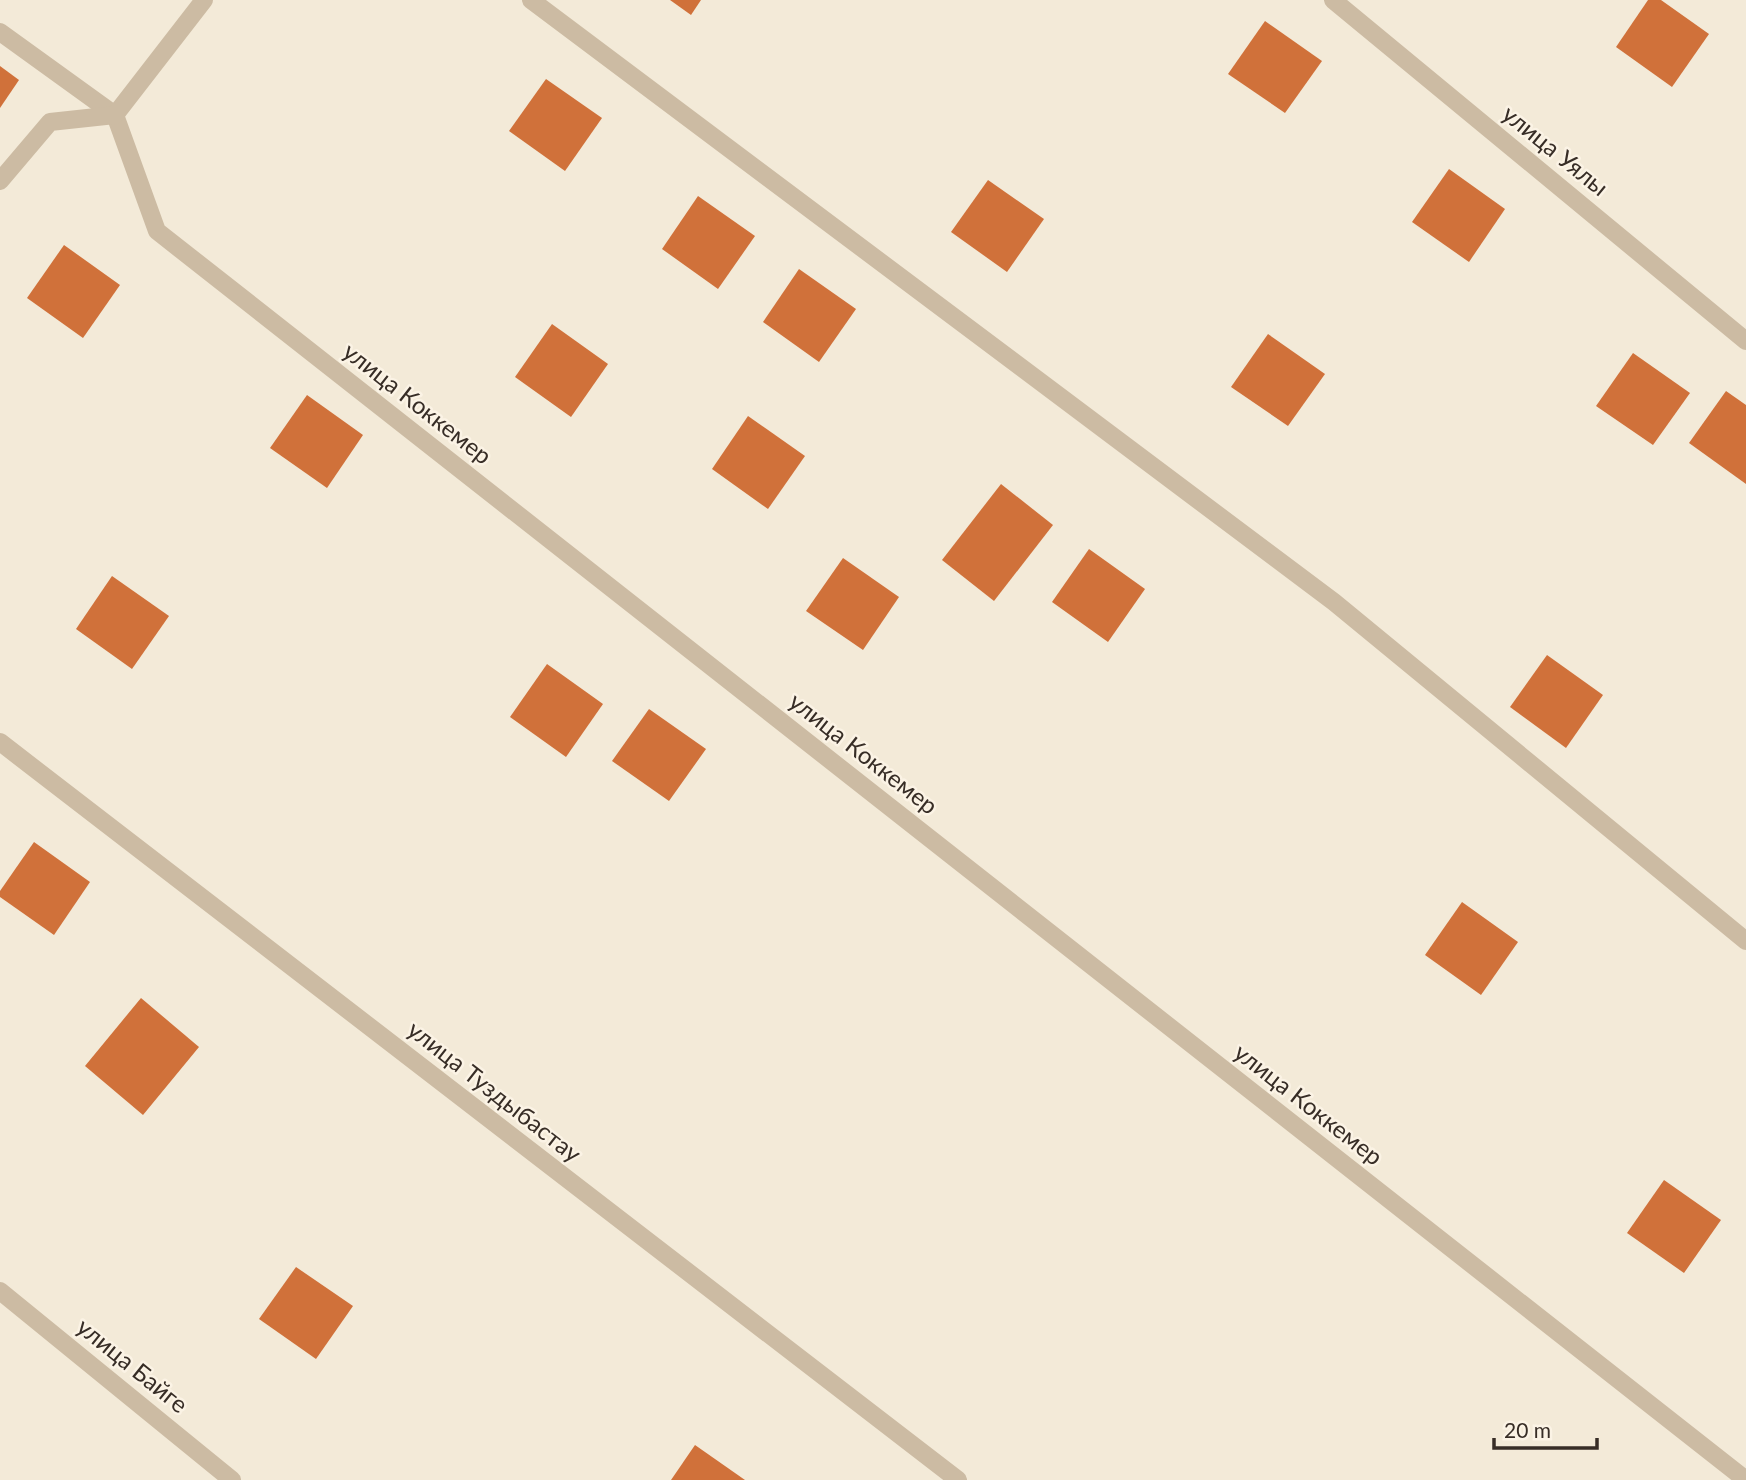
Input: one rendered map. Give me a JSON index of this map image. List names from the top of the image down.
{
  "streets": {
    "street": [
      "улица Уялы",
      "улица Коккемер",
      "улица Туздыбастау",
      "улица Байге"
    ]
  },
  "scale_bar": "20 m"
}
